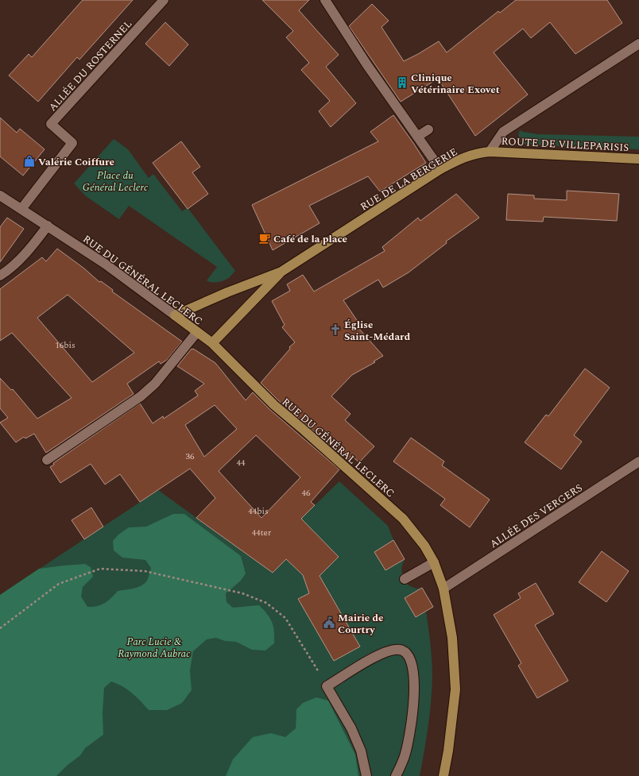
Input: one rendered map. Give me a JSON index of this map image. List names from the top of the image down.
{
  "streets": {
    "main road": ["ROUTE DE VILLEPARISIS", "RUE DE LA BERGERIE", "RUE DU GÉNÉRAL LECLERC"],
    "street": ["ALLÉE DU ROSTERNEL", "ALLÉE DES VERGERS"]
  },
  "crossings": [
    ["ALLÉE DU ROSTERNEL", "RUE DU GÉNÉRAL LECLERC"],
    ["ROUTE DE VILLEPARISIS", "RUE DE LA BERGERIE"],
    ["RUE DE LA BERGERIE", "RUE DU GÉNÉRAL LECLERC"],
    ["RUE DU GÉNÉRAL LECLERC", "ALLÉE DES VERGERS"]
  ],
  "parks": ["Place du Général Leclerc", "Parc Lucie & Raymond Aubrac"],
  "places": {
    "building": ["Clinique Vétérinaire Exovet"],
    "shop": ["Valérie Coiffure"],
    "cafe": ["Café de la place"],
    "church": ["Église Saint-Médard"],
    "public building": ["Mairie de Courtry"]
  },
  "house_numbers": [
    "16bis",
    "36",
    "44",
    "46",
    "44bis",
    "44ter"
  ]
}
